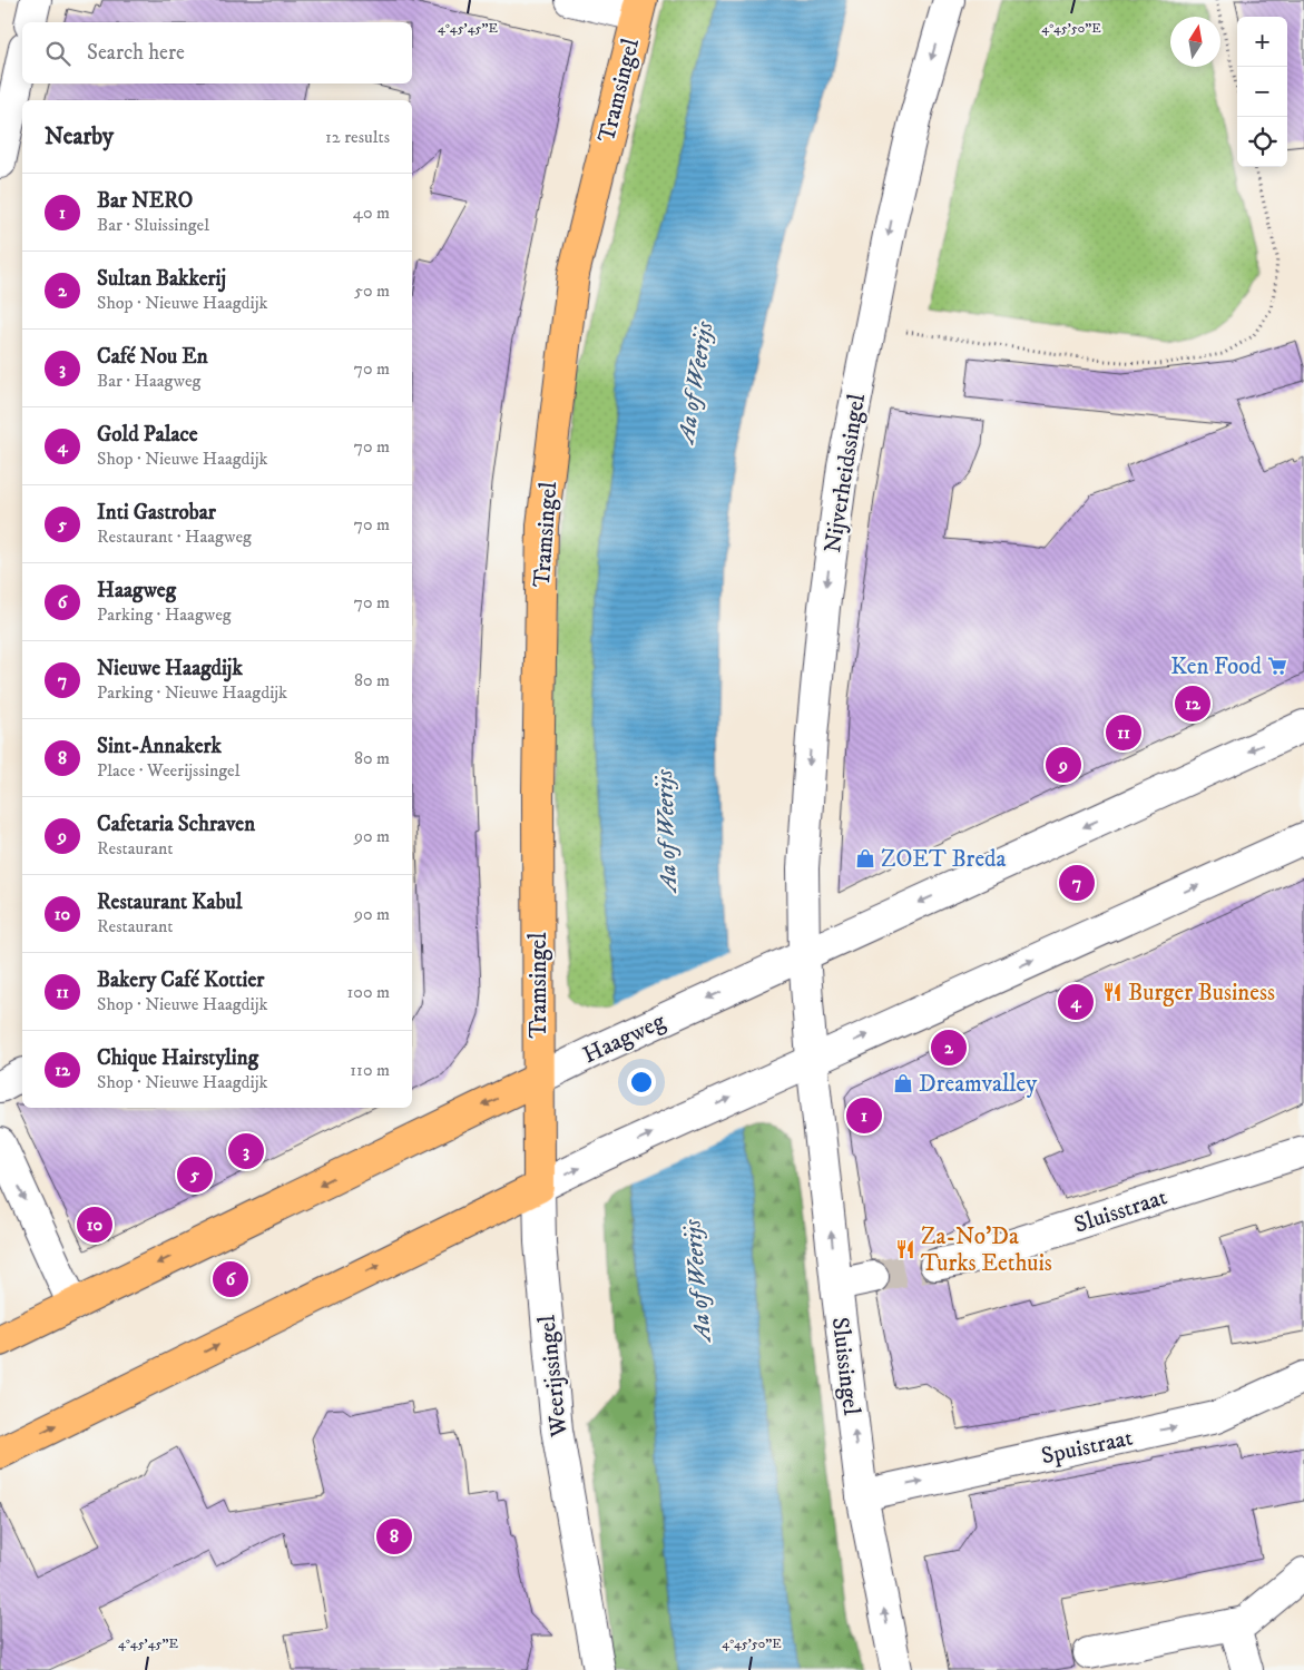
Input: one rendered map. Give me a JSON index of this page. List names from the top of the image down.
{
  "streets": {
    "main road": ["Tramsingel", "Haagweg", "Weerijssingel"],
    "street": [
      "Nijverheidssingel",
      "Sluisstraat",
      "Sluissingel",
      "Spuistraat"
    ]
  },
  "crossings": [
    ["Tramsingel", "Haagweg"],
    ["Tramsingel", "Weerijssingel"],
    ["Nijverheidssingel", "Haagweg"],
    ["Nijverheidssingel", "Sluissingel"],
    ["Haagweg", "Weerijssingel"],
    ["Sluissingel", "Spuistraat"]
  ],
  "one_way": ["Nijverheidssingel", "Sluissingel"],
  "water": ["Aa of Weerijs"],
  "places": {
    "supermarket": ["Ken Food"],
    "shop": ["ZOET Breda", "Dreamvalley"],
    "restaurant": ["Burger Business", "Za-No'Da Turks Eethuis"]
  },
  "north": "top",
  "page": {
    "map_buttons": ["+", "−"],
    "search": "Search here",
    "heading": ["Nearby", "12 results"],
    "list": [
      {
        "mark": "1",
        "name": "Bar NERO",
        "note": "Bar · Sluissingel",
        "value": "40 m"
      },
      {
        "mark": "2",
        "name": "Sultan Bakkerij",
        "note": "Shop · Nieuwe Haagdijk",
        "value": "50 m"
      },
      {
        "mark": "3",
        "name": "Café Nou En",
        "note": "Bar · Haagweg",
        "value": "70 m"
      },
      {
        "mark": "4",
        "name": "Gold Palace",
        "note": "Shop · Nieuwe Haagdijk",
        "value": "70 m"
      },
      {
        "mark": "5",
        "name": "Inti Gastrobar",
        "note": "Restaurant · Haagweg",
        "value": "70 m"
      },
      {
        "mark": "6",
        "name": "Haagweg",
        "note": "Parking · Haagweg",
        "value": "70 m"
      },
      {
        "mark": "7",
        "name": "Nieuwe Haagdijk",
        "note": "Parking · Nieuwe Haagdijk",
        "value": "80 m"
      },
      {
        "mark": "8",
        "name": "Sint-Annakerk",
        "note": "Place · Weerijssingel",
        "value": "80 m"
      },
      {
        "mark": "9",
        "name": "Cafetaria Schraven",
        "note": "Restaurant",
        "value": "90 m"
      },
      {
        "mark": "10",
        "name": "Restaurant Kabul",
        "note": "Restaurant",
        "value": "90 m"
      },
      {
        "mark": "11",
        "name": "Bakery Café Kottier",
        "note": "Shop · Nieuwe Haagdijk",
        "value": "100 m"
      },
      {
        "mark": "12",
        "name": "Chique Hairstyling",
        "note": "Shop · Nieuwe Haagdijk",
        "value": "110 m"
      }
    ],
    "pins": [
      "12",
      "11",
      "9",
      "7",
      "4",
      "2",
      "1",
      "3",
      "5",
      "10",
      "6",
      "8"
    ]
  },
  "coordinates": ["4°45'45\"E", "4°45'50\"E"]
}
